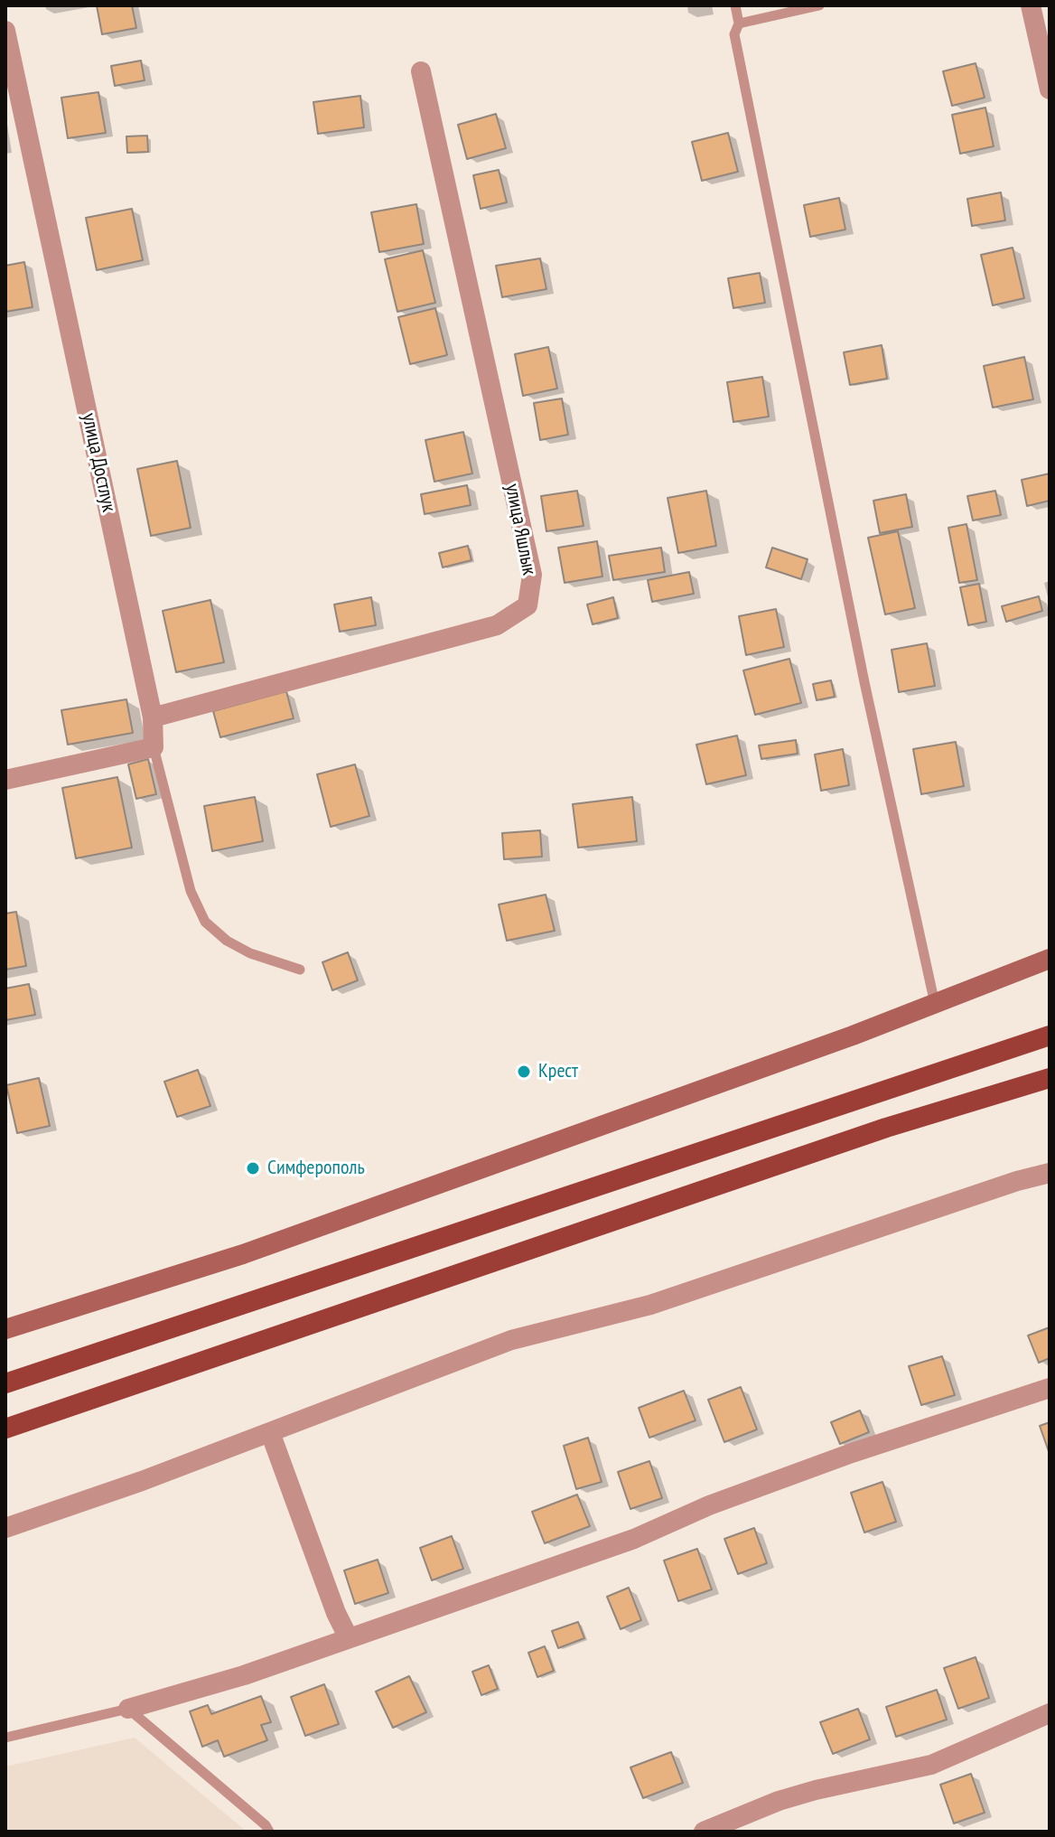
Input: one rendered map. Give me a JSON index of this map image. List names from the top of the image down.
{
  "streets": {
    "street": ["улица Достлук", "улица Яшлык"]
  },
  "crossings": [
    ["улица Достлук", "улица Яшлык"]
  ],
  "places": ["Крест", "Симферополь"]
}
